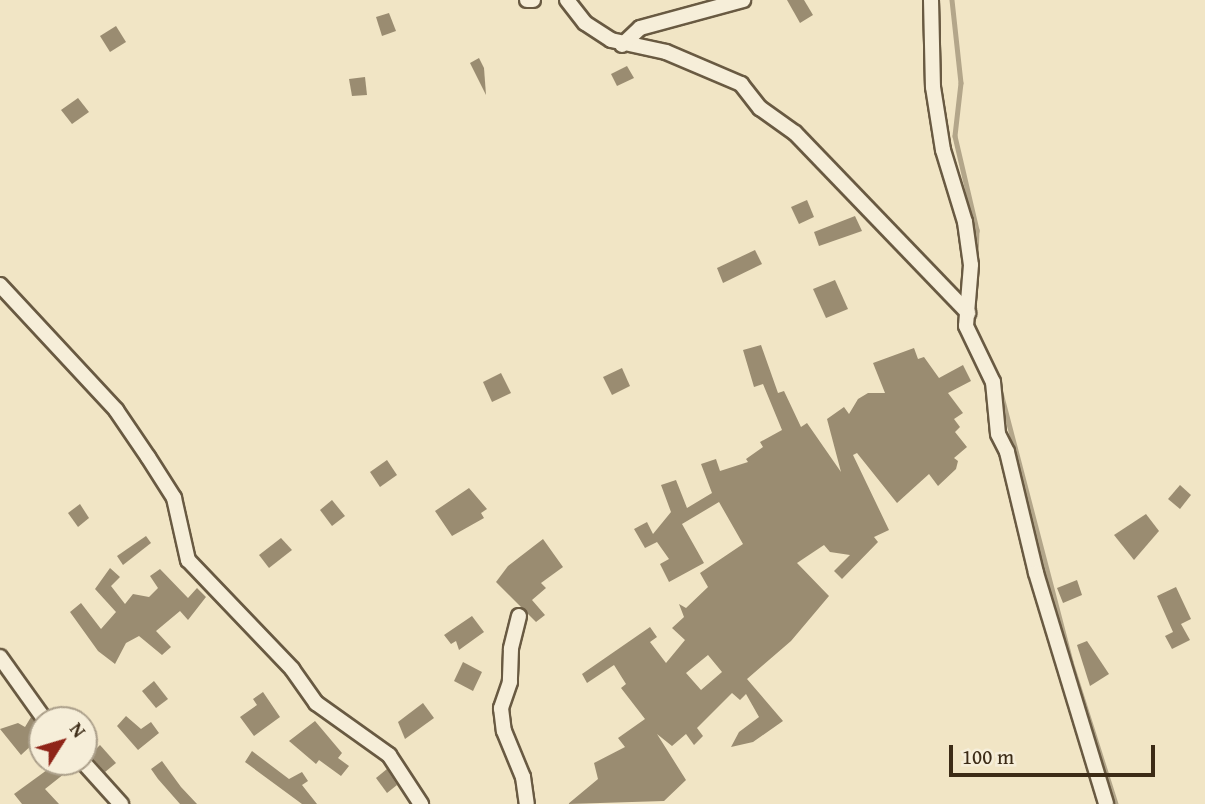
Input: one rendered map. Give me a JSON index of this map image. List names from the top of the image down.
{
  "scale_bar": "100 m",
  "north": "top right"
}
